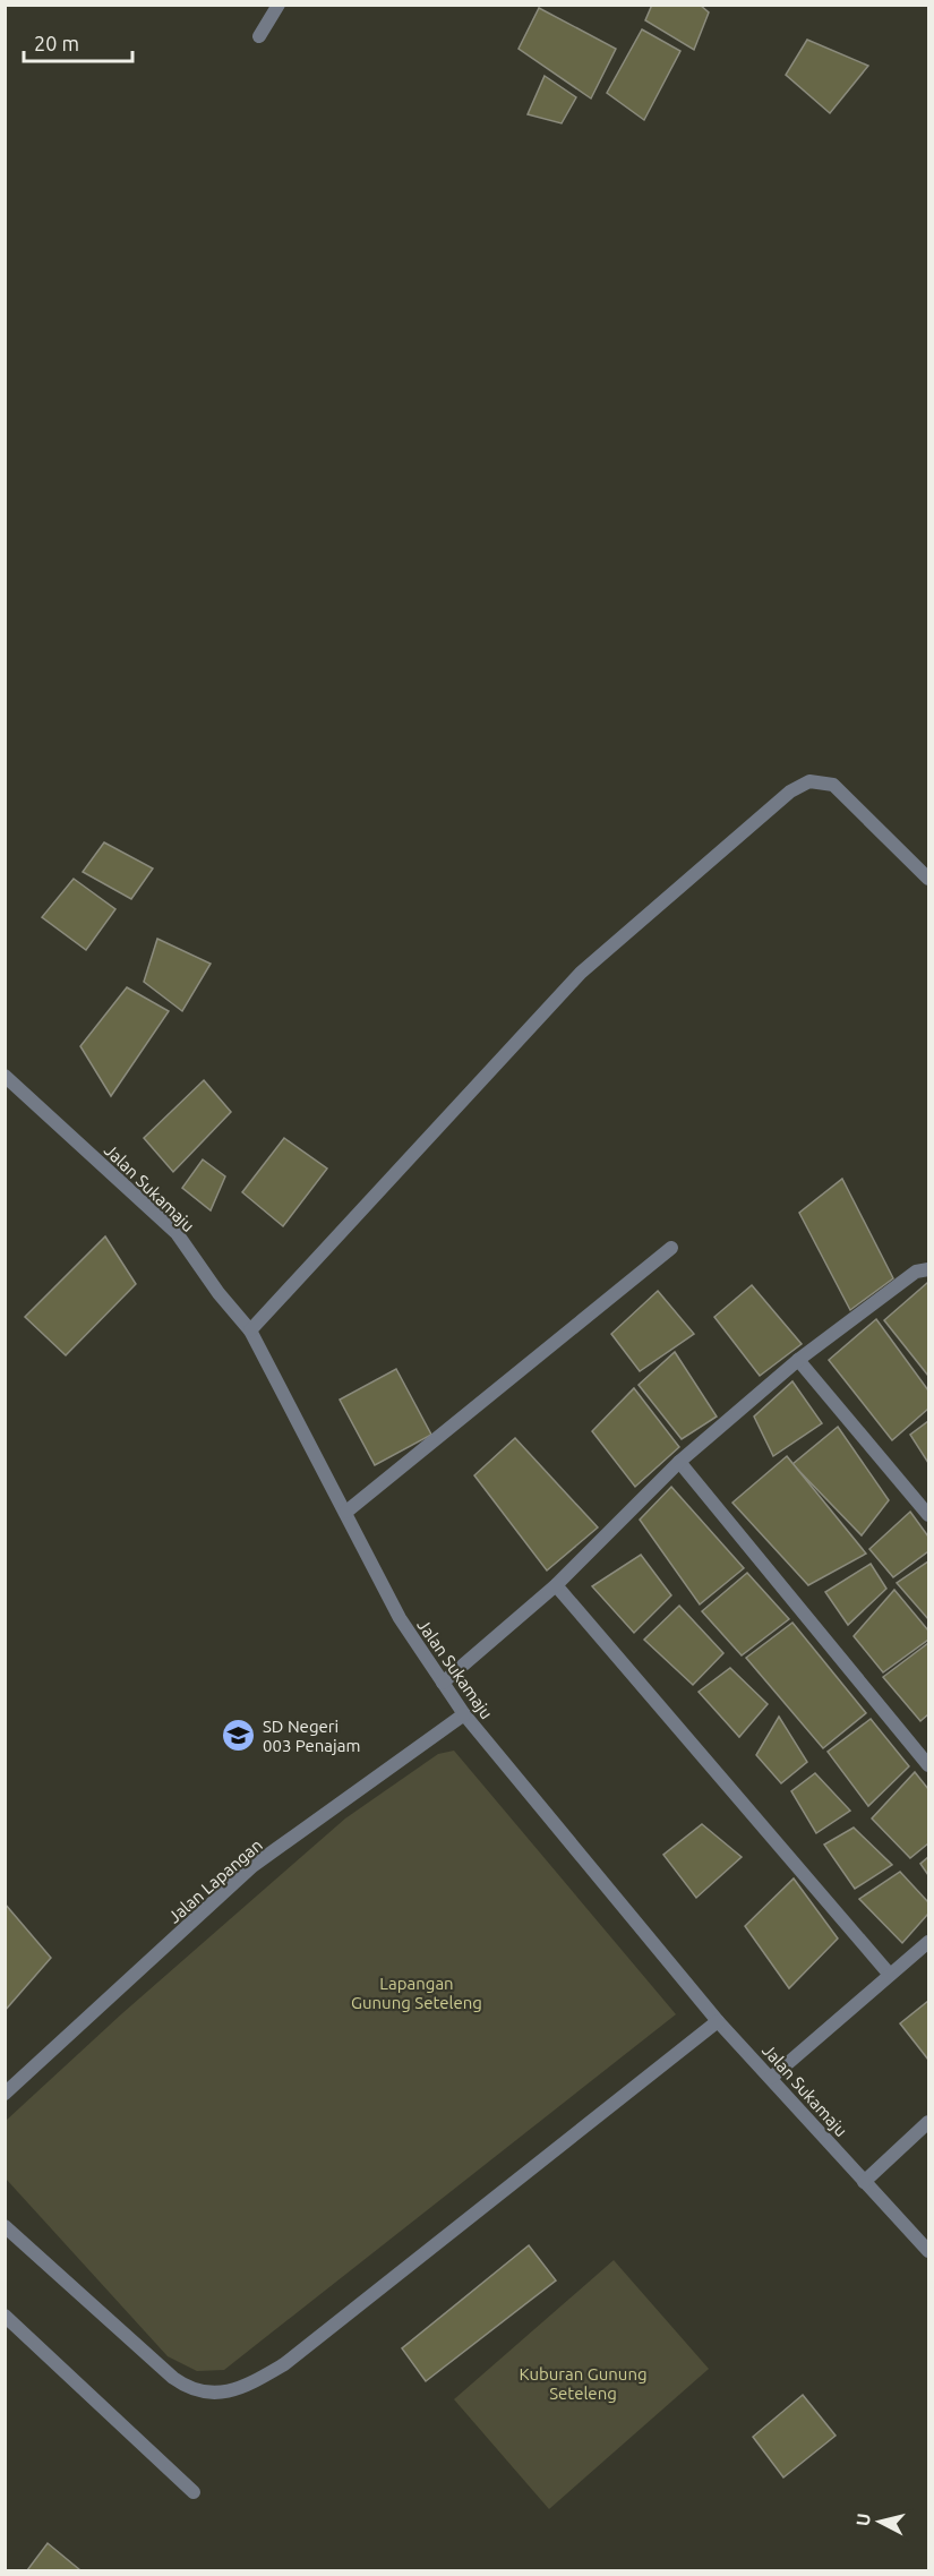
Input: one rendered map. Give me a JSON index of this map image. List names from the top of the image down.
{
  "streets": {
    "street": ["Jalan Sukamaju", "Jalan Lapangan"]
  },
  "crossings": [
    ["Jalan Sukamaju", "Jalan Lapangan"]
  ],
  "parks": ["Lapangan Gunung Seteleng", "Kuburan Gunung Seteleng"],
  "places": {
    "school or university": ["SD Negeri 003 Penajam"]
  },
  "scale_bar": "20 m",
  "north": "left"
}
